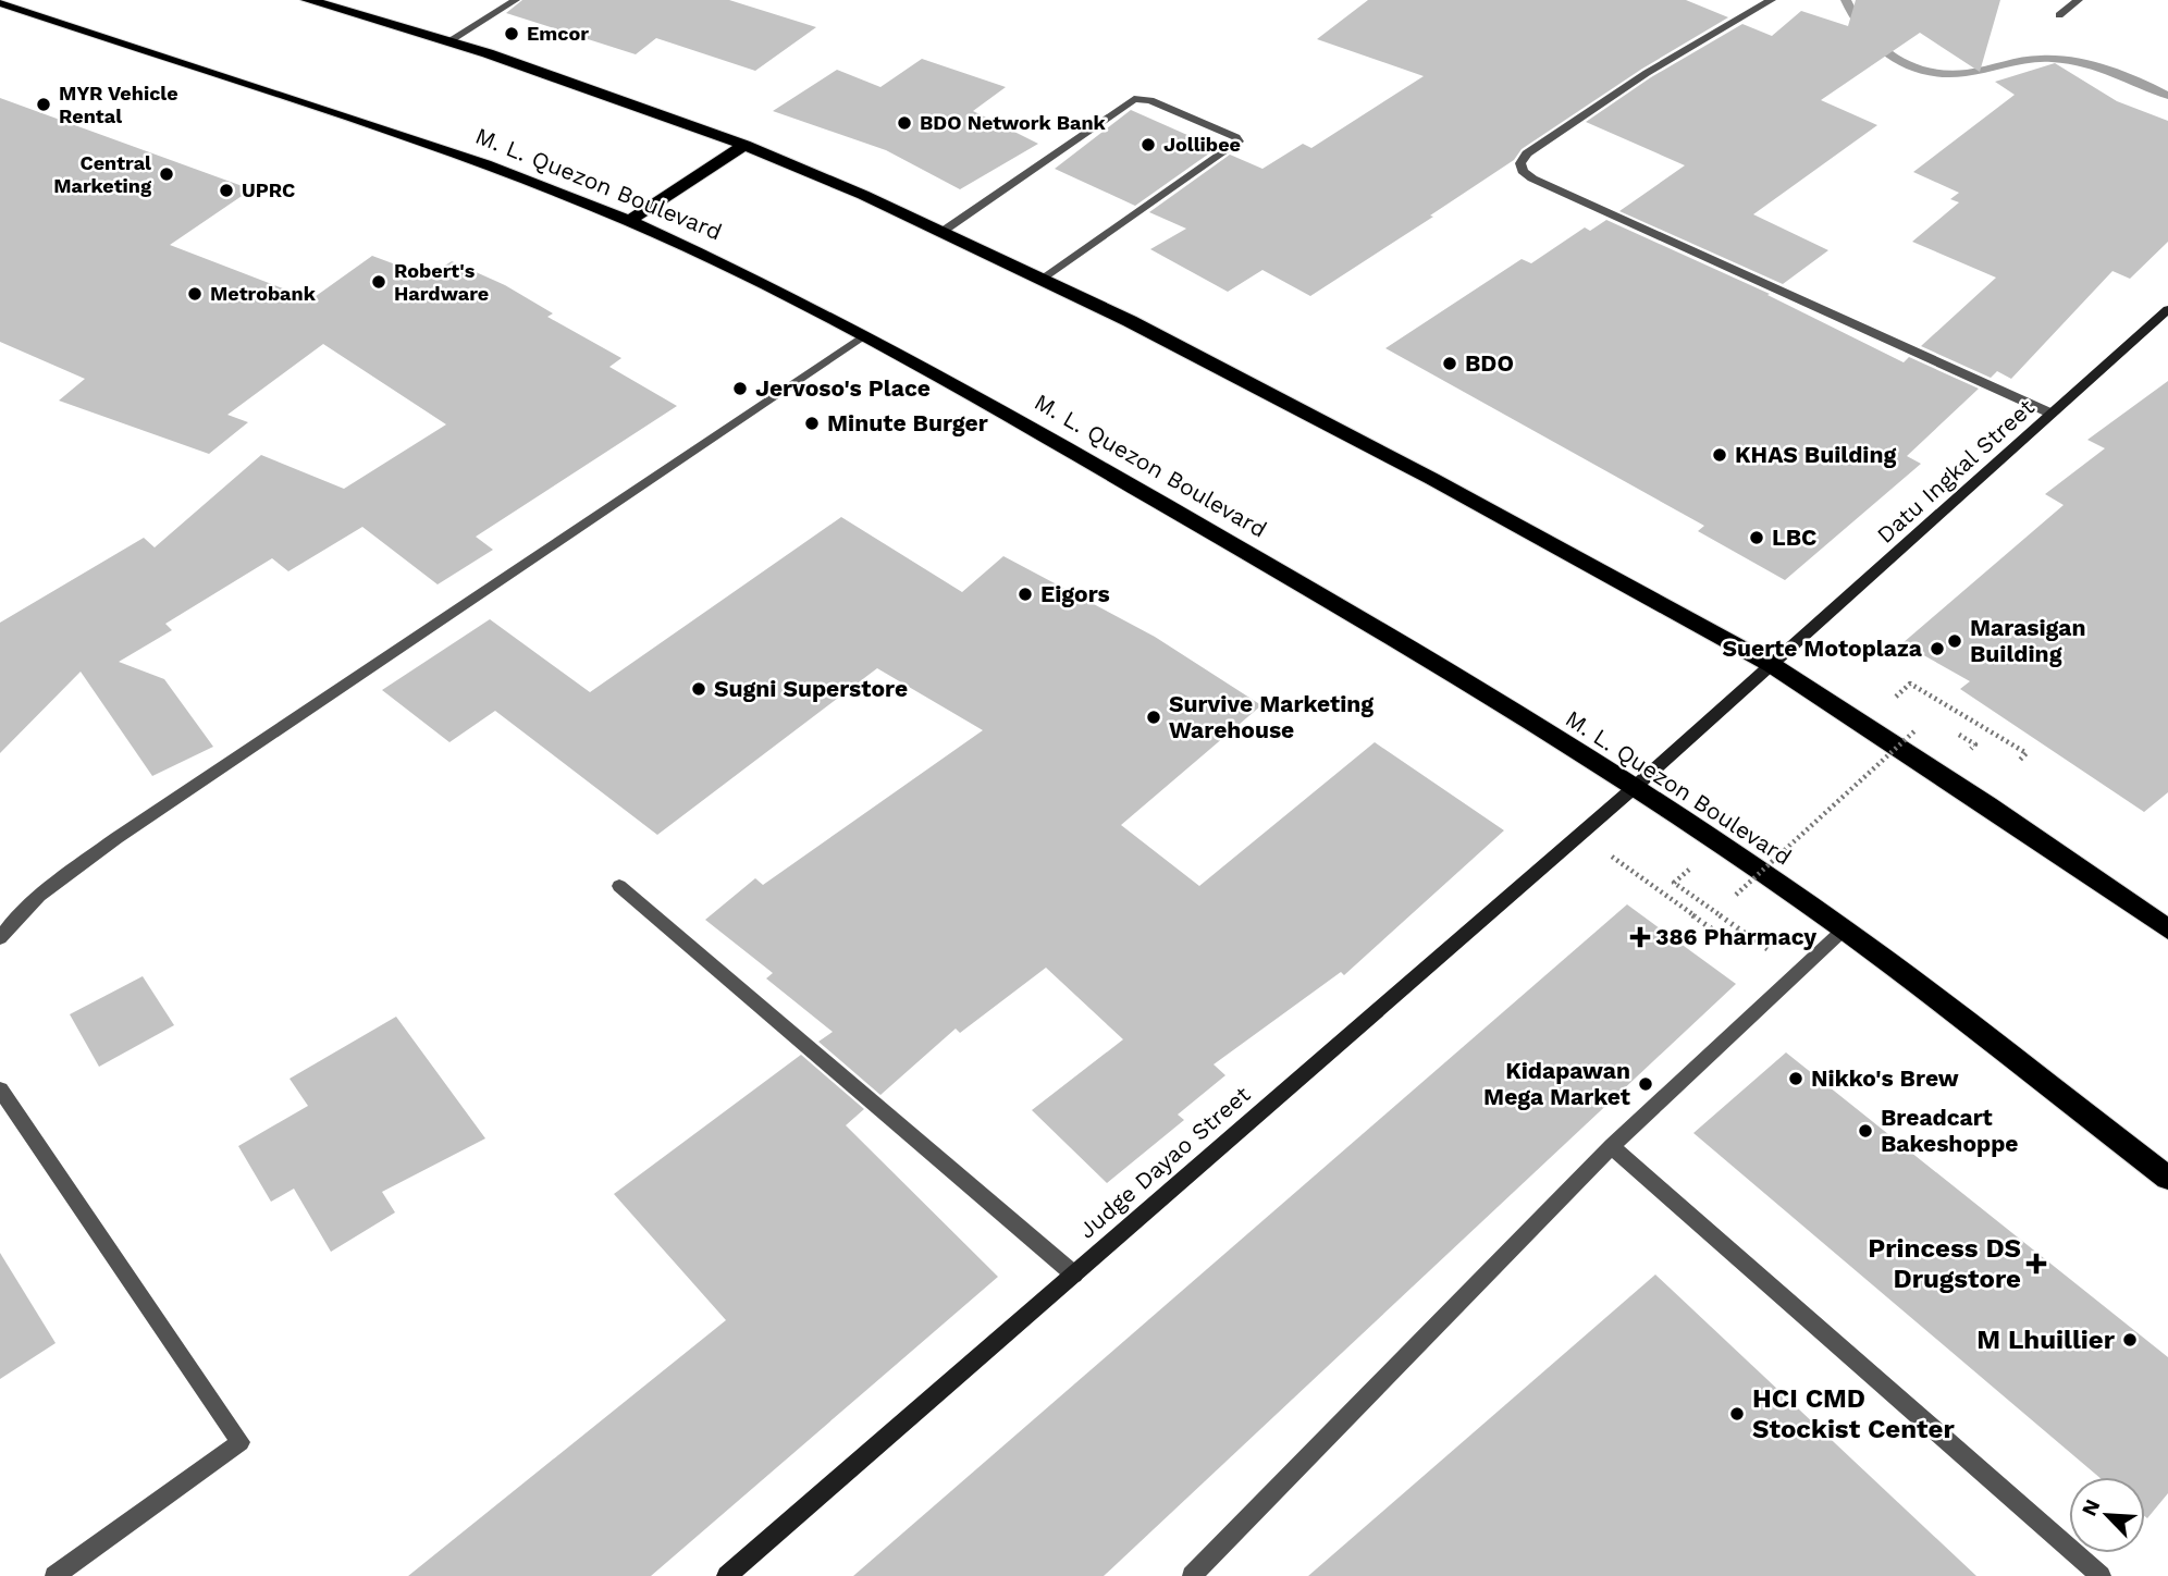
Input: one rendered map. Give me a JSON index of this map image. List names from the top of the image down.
{
  "streets": {
    "highway": ["M. L. Quezon Boulevard"],
    "main road": ["Datu Ingkal Street", "Judge Dayao Street"]
  },
  "crossings": [
    ["M. L. Quezon Boulevard", "Datu Ingkal Street"],
    ["M. L. Quezon Boulevard", "Judge Dayao Street"],
    ["Datu Ingkal Street", "Judge Dayao Street"]
  ],
  "places": {
    "other": [
      "Emcor",
      "MYR Vehicle Rental",
      "BDO Network Bank",
      "Jollibee",
      "Central Marketing",
      "UPRC",
      "Robert's Hardware",
      "Metrobank",
      "BDO",
      "Jervoso's Place",
      "Minute Burger",
      "KHAS Building",
      "LBC",
      "Eigors",
      "Marasigan Building",
      "Suerte Motoplaza",
      "Sugni Superstore",
      "Survive Marketing Warehouse",
      "Nikko's Brew",
      "Kidapawan Mega Market",
      "Breadcart Bakeshoppe",
      "M Lhuillier",
      "HCI CMD Stockist Center"
    ],
    "health": ["386 Pharmacy", "Princess DS Drugstore"]
  },
  "north": "top left"
}
